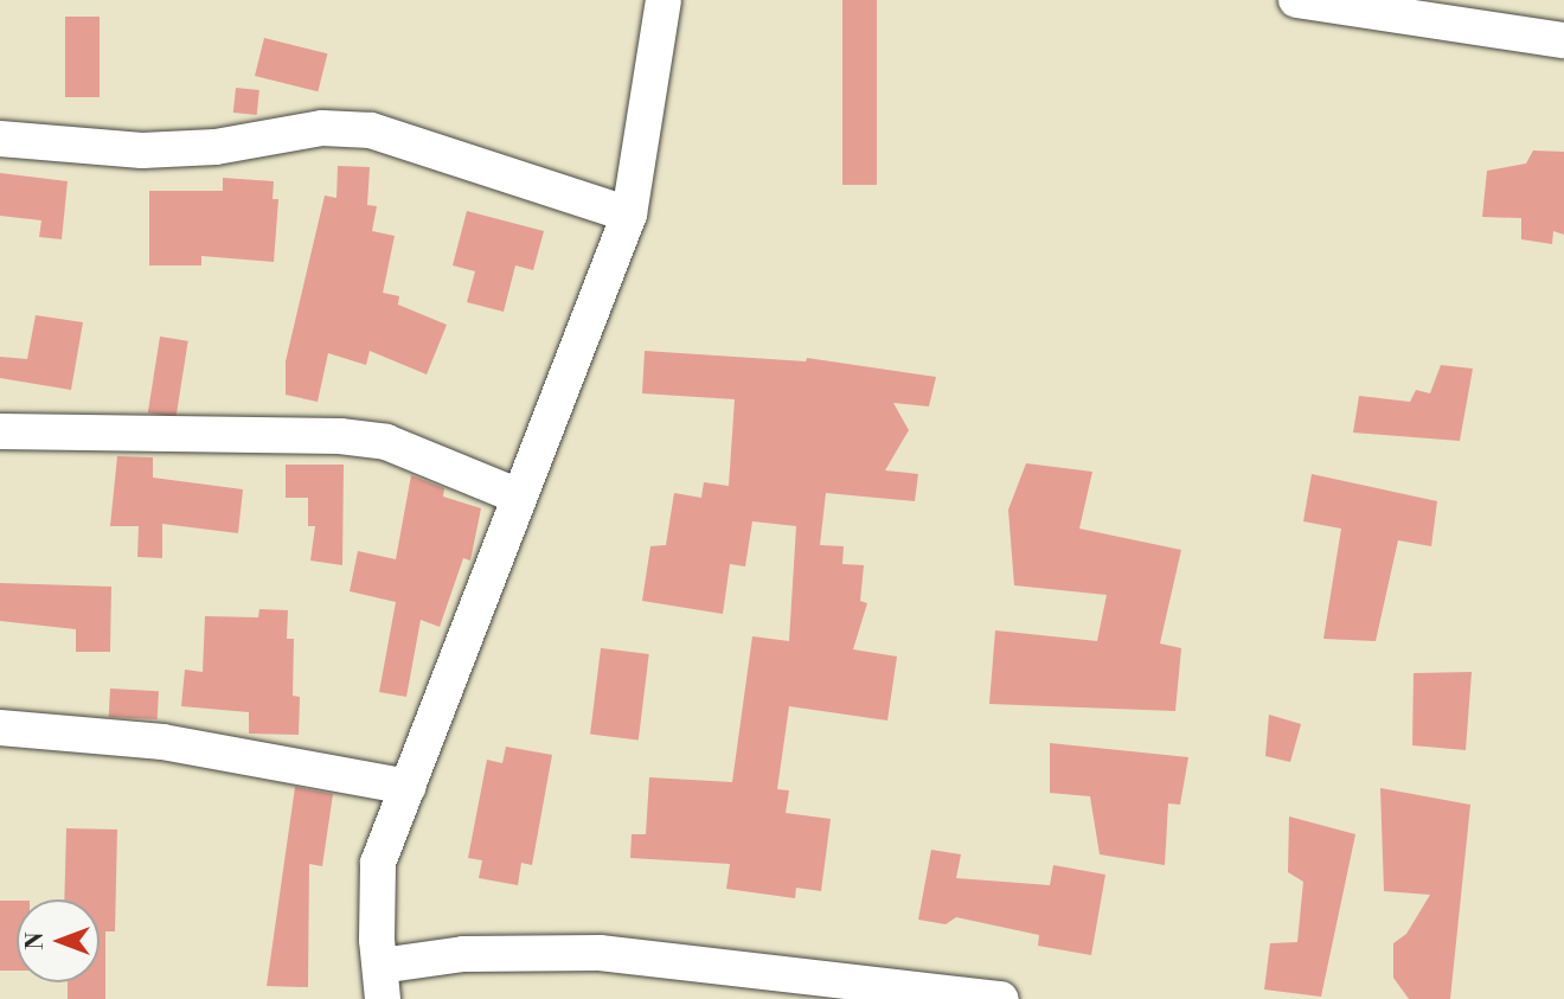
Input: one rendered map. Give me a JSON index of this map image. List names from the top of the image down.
{
  "north": "left"
}
